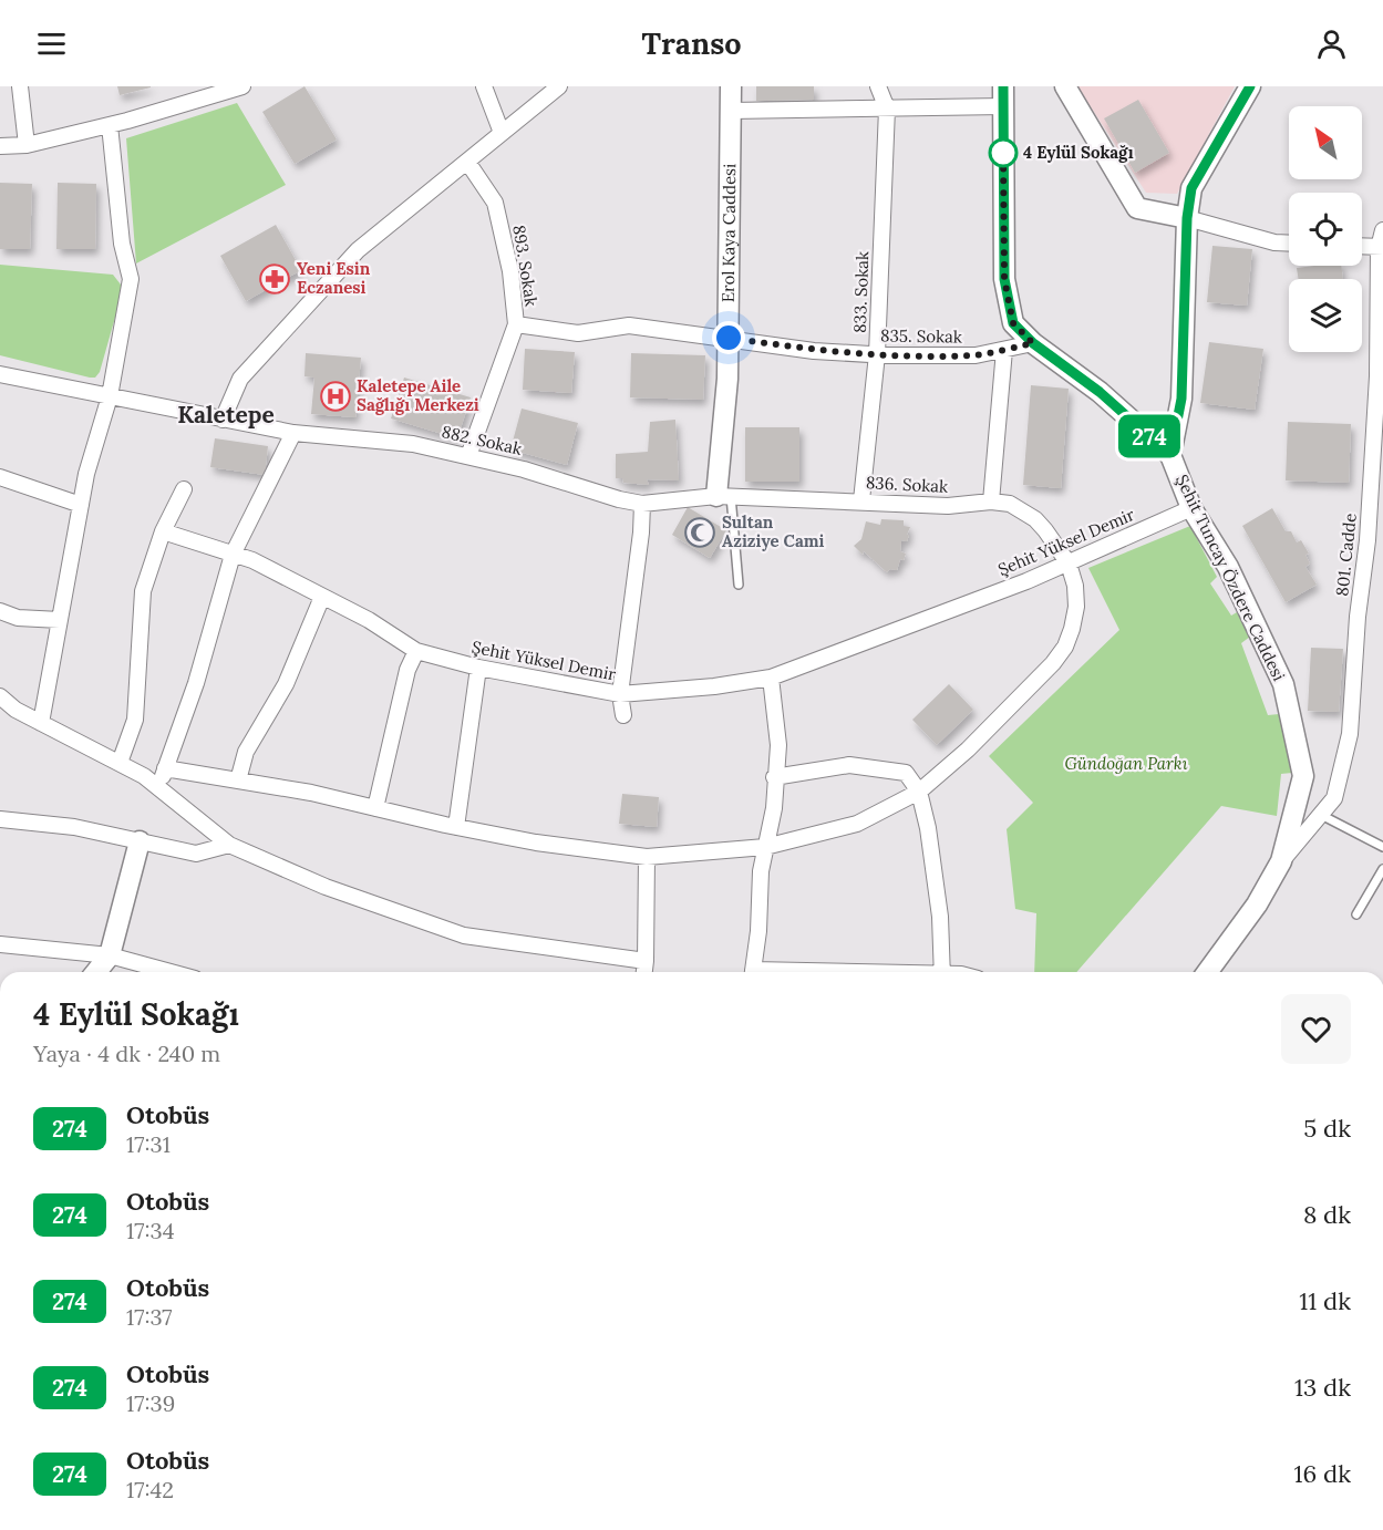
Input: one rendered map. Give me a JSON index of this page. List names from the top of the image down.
{
  "streets": {
    "street": [
      "Erol Kaya Caddesi",
      "893. Sokak",
      "833. Sokak",
      "835. Sokak",
      "882. Sokak",
      "836. Sokak",
      "Şehit Yüksel Demir",
      "801. Cadde",
      "Şehit Tuncay Özdere Caddesi"
    ]
  },
  "crossings": [
    ["Erol Kaya Caddesi", "835. Sokak"],
    ["Erol Kaya Caddesi", "882. Sokak"],
    ["Erol Kaya Caddesi", "836. Sokak"],
    ["893. Sokak", "835. Sokak"],
    ["893. Sokak", "882. Sokak"],
    ["833. Sokak", "835. Sokak"],
    ["833. Sokak", "836. Sokak"],
    ["882. Sokak", "836. Sokak"],
    ["836. Sokak", "Şehit Yüksel Demir"],
    ["Şehit Yüksel Demir", "Şehit Tuncay Özdere Caddesi"],
    ["801. Cadde", "Şehit Tuncay Özdere Caddesi"]
  ],
  "districts": ["Kaletepe"],
  "parks": ["Gündoğan Parkı"],
  "places": {
    "other": ["4 Eylül Sokağı"],
    "pharmacy": ["Yeni Esin Eczanesi"],
    "hospital": ["Kaletepe Aile Sağlığı Merkezi"],
    "mosque": ["Sultan Aziziye Cami"]
  },
  "lines": ["bus line 274"],
  "north": "top left",
  "page": {
    "header": "Transo",
    "on_map": "274",
    "heading": ["4 Eylül Sokağı", "Yaya · 4 dk · 240 m"],
    "list": [
      {
        "mark": "274",
        "name": "Otobüs",
        "note": "17:31",
        "value": "5 dk"
      },
      {
        "mark": "274",
        "name": "Otobüs",
        "note": "17:34",
        "value": "8 dk"
      },
      {
        "mark": "274",
        "name": "Otobüs",
        "note": "17:37",
        "value": "11 dk"
      },
      {
        "mark": "274",
        "name": "Otobüs",
        "note": "17:39",
        "value": "13 dk"
      },
      {
        "mark": "274",
        "name": "Otobüs",
        "note": "17:42",
        "value": "16 dk"
      }
    ]
  }
}
